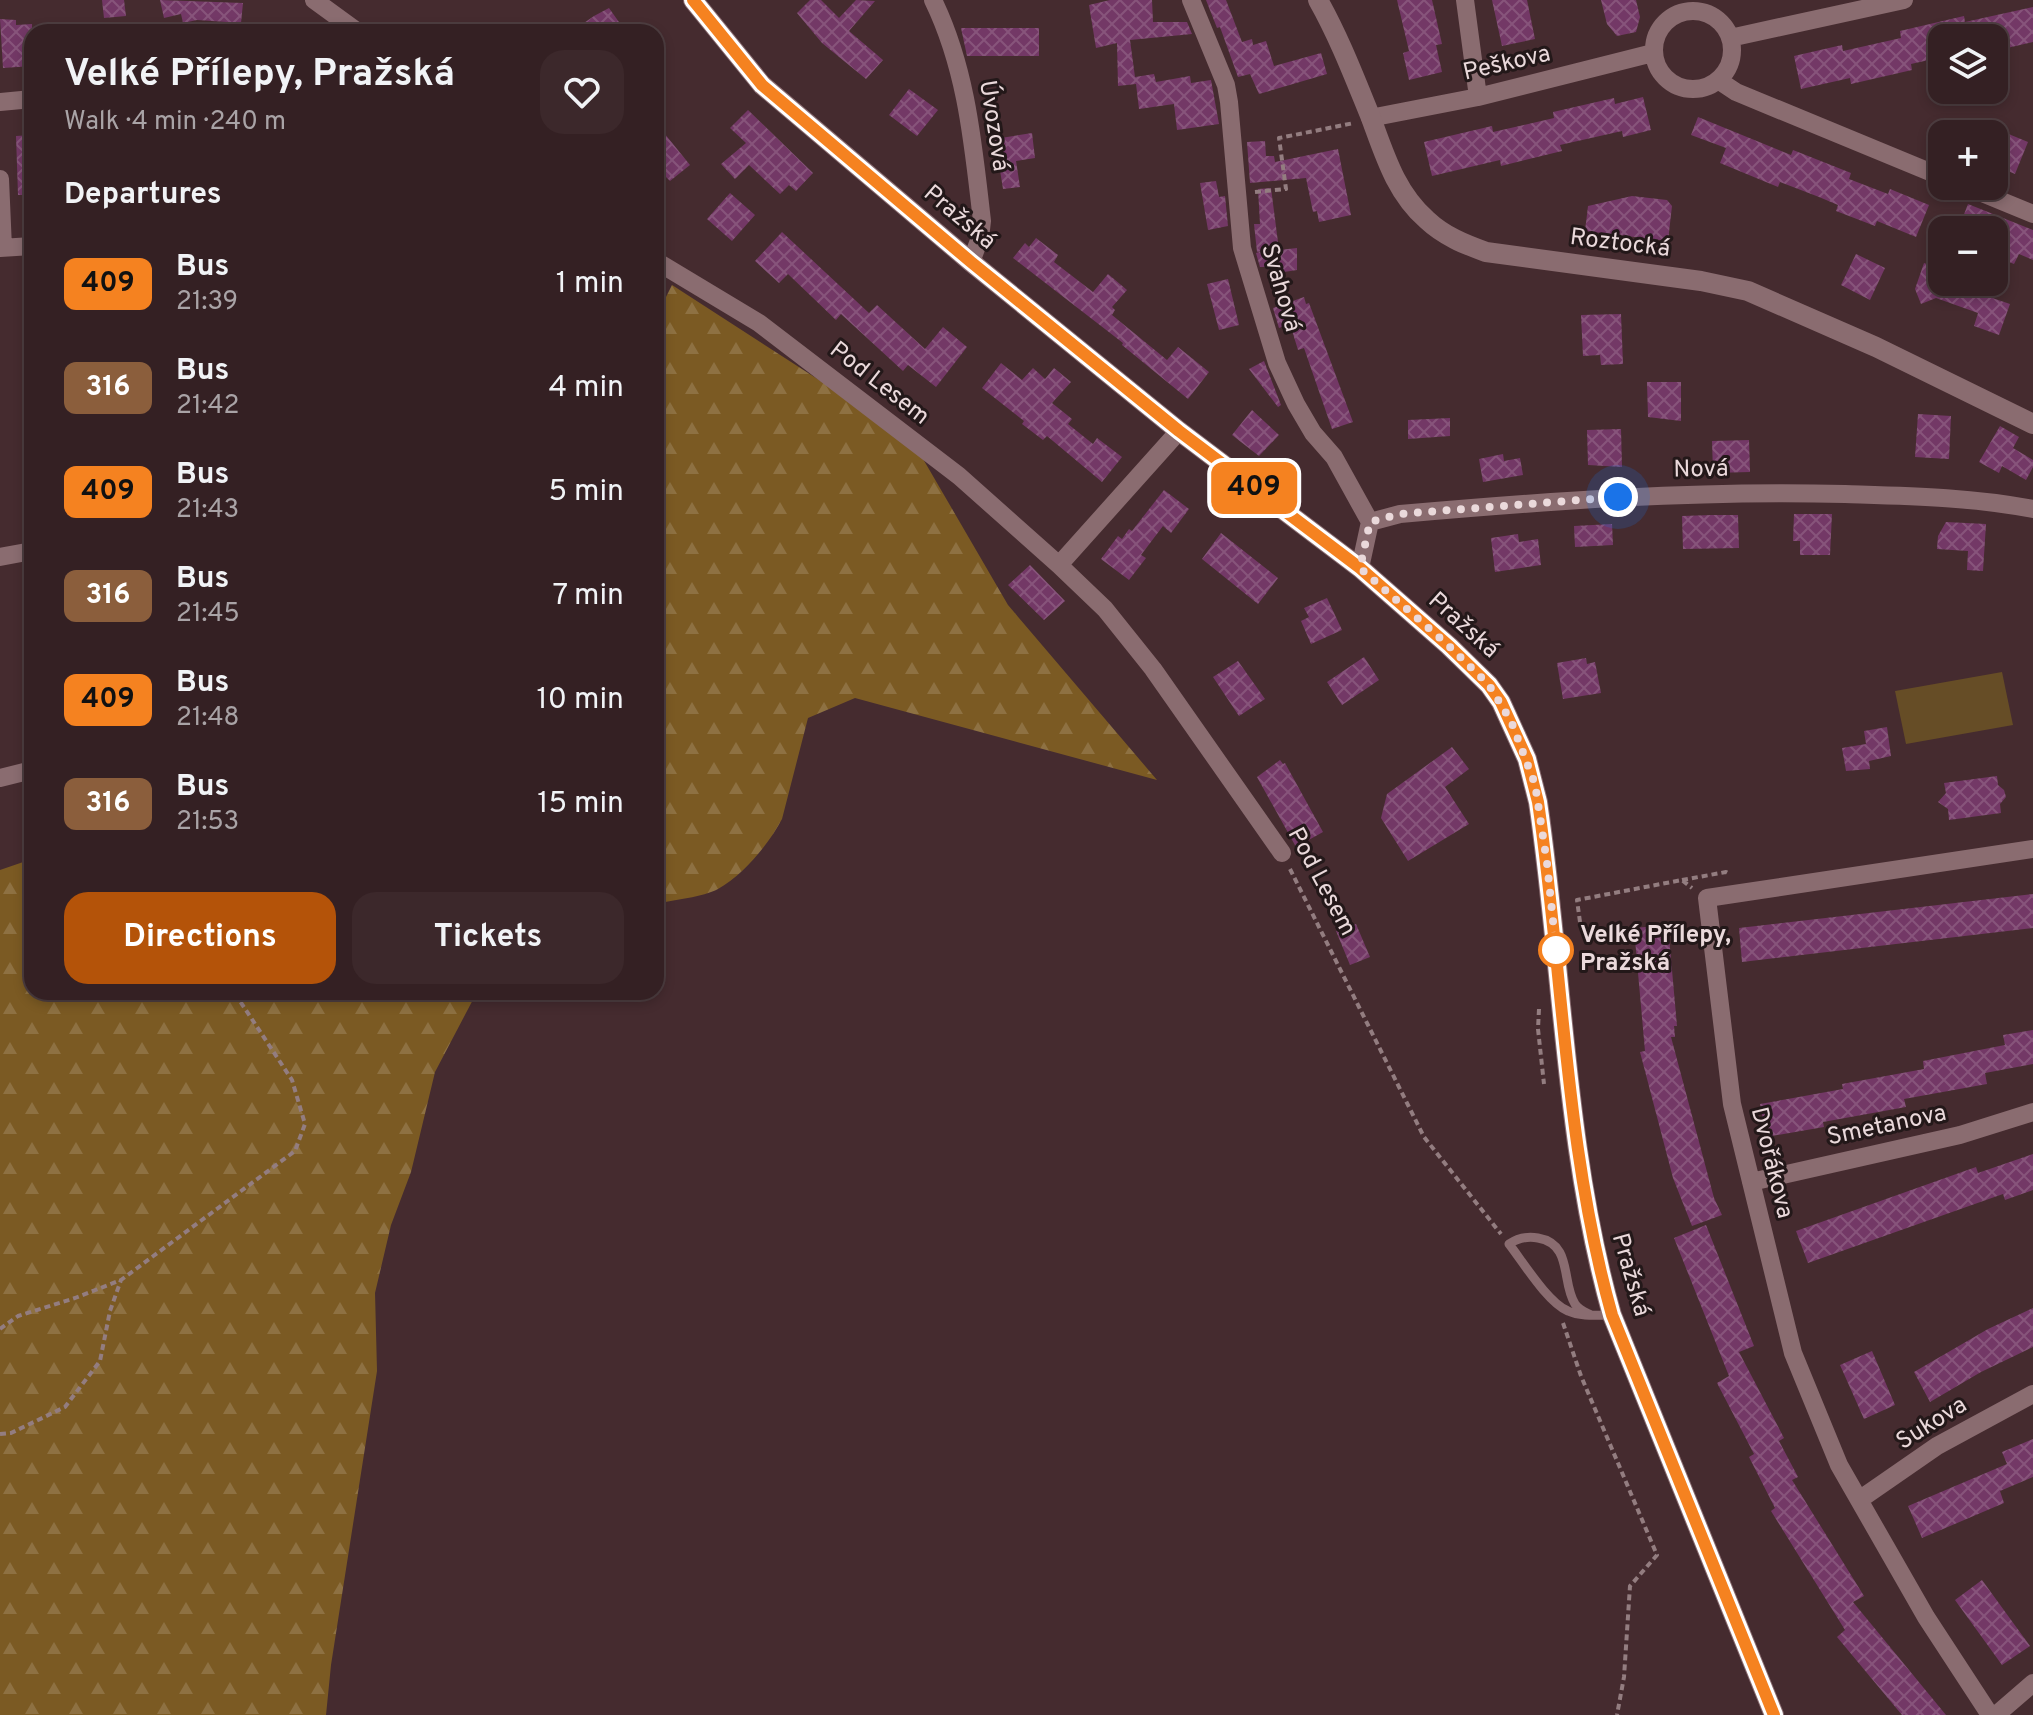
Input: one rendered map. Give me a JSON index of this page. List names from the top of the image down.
{
  "streets": {
    "main road": ["Pražská", "Roztocká"],
    "street": [
      "Peškova",
      "Úvozová",
      "Svahová",
      "Pod Lesem",
      "Nová",
      "Smetanova",
      "Dvořákova",
      "Sukova"
    ]
  },
  "crossings": [
    ["Peškova", "Roztocká"],
    ["Úvozová", "Pražská"],
    ["Svahová", "Nová"],
    ["Smetanova", "Dvořákova"],
    ["Dvořákova", "Sukova"]
  ],
  "places": ["Velké Přílepy, Pražská"],
  "lines": ["bus line 409"],
  "page": {
    "on_map": "409",
    "map_buttons": ["+", "−"],
    "heading": [
      ["Velké Přílepy, Pražská", "Walk · 4 min · 240 m"],
      "Departures"
    ],
    "list": [
      {
        "mark": "409",
        "name": "Bus",
        "note": "21:39",
        "value": "1 min"
      },
      {
        "mark": "316",
        "name": "Bus",
        "note": "21:42",
        "value": "4 min"
      },
      {
        "mark": "409",
        "name": "Bus",
        "note": "21:43",
        "value": "5 min"
      },
      {
        "mark": "316",
        "name": "Bus",
        "note": "21:45",
        "value": "7 min"
      },
      {
        "mark": "409",
        "name": "Bus",
        "note": "21:48",
        "value": "10 min"
      },
      {
        "mark": "316",
        "name": "Bus",
        "note": "21:53",
        "value": "15 min"
      }
    ],
    "buttons": ["Directions", "Tickets"]
  }
}
